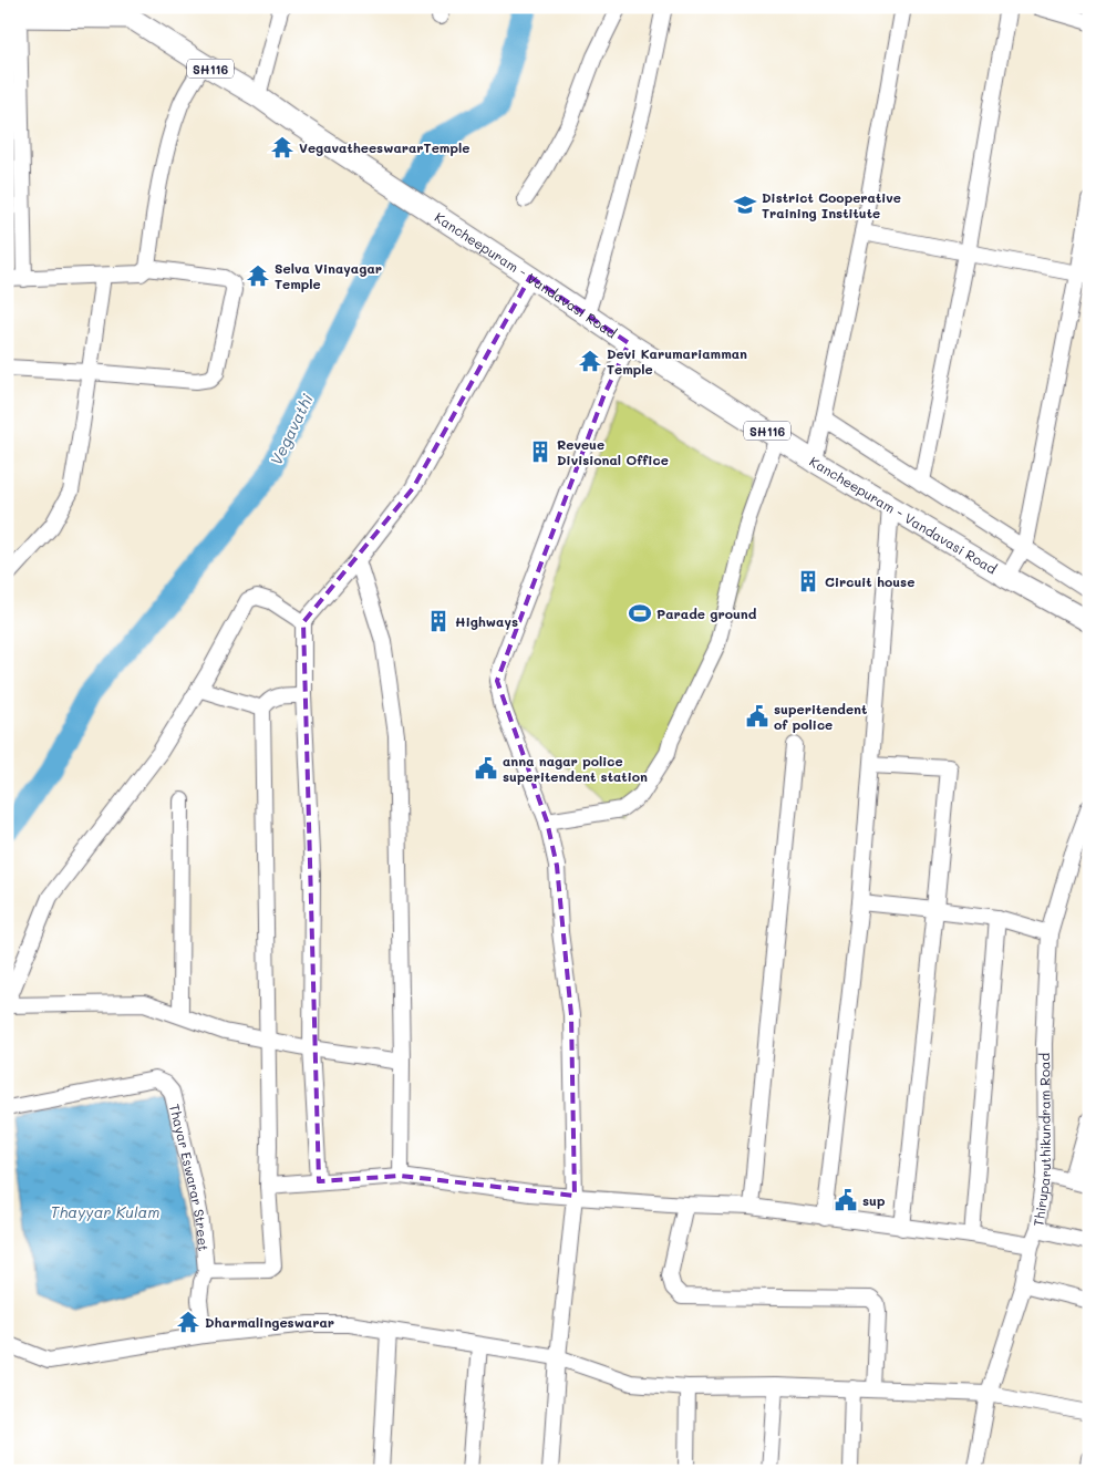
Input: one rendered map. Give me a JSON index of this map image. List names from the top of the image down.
{
  "streets": {
    "main road": ["SH116", "Kancheepuram - Vandavasi Road"],
    "street": ["Thiruparuthikundram Road", "Thayar Eswarar Street"]
  },
  "water": ["Vegavathi", "Thayyar Kulam"],
  "places": {
    "temple": [
      "VegavatheeswararTemple",
      "Selva Vinayagar Temple",
      "Devi Karumariamman Temple",
      "Dharmalingeswarar"
    ],
    "school or university": ["District Cooperative Training Institute"],
    "building": ["Reveue Divisional Office", "Circuit house", "Highways"],
    "sports": ["Parade ground"],
    "public building": ["superitendent of police", "anna nagar police superitendent station", "sup"]
  }
}
